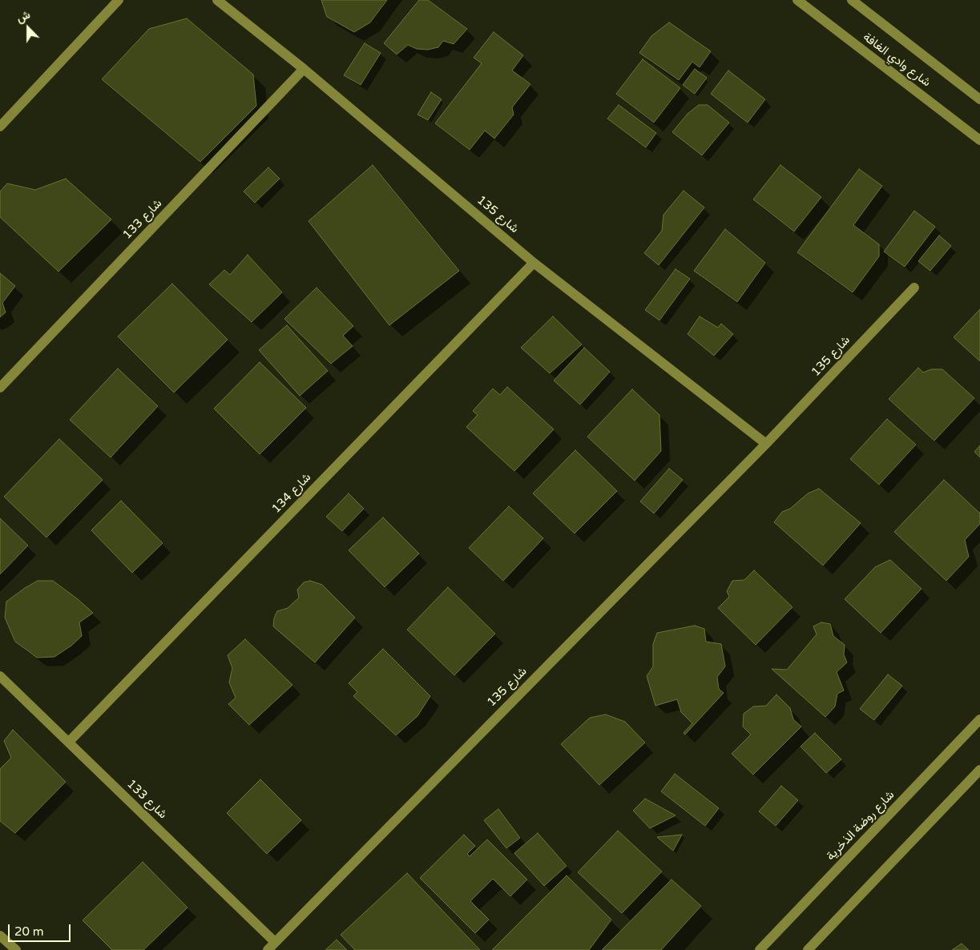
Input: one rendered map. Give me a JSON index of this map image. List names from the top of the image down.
{
  "streets": {
    "street": [
      "شارع وادي الغافة",
      "شارع 135",
      "شارع 133",
      "شارع 134",
      "شارع روضة الذخرية"
    ]
  },
  "crossings": [
    ["شارع 135", "شارع 133"],
    ["شارع 135", "شارع 134"],
    ["شارع 133", "شارع 134"]
  ],
  "scale_bar": "20 m",
  "north": "top"
}
